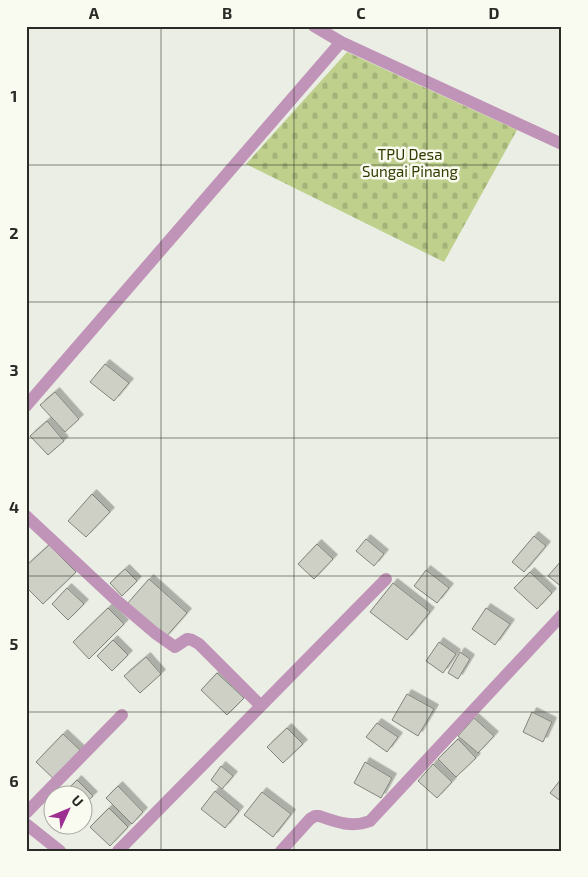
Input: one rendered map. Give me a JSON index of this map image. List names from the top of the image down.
{
  "parks": ["TPU Desa Sungai Pinang"],
  "north": "top right",
  "grid": {
    "columns": [
      "A",
      "B",
      "C",
      "D"
    ],
    "rows": [
      "1",
      "2",
      "3",
      "4",
      "5",
      "6"
    ]
  }
}
